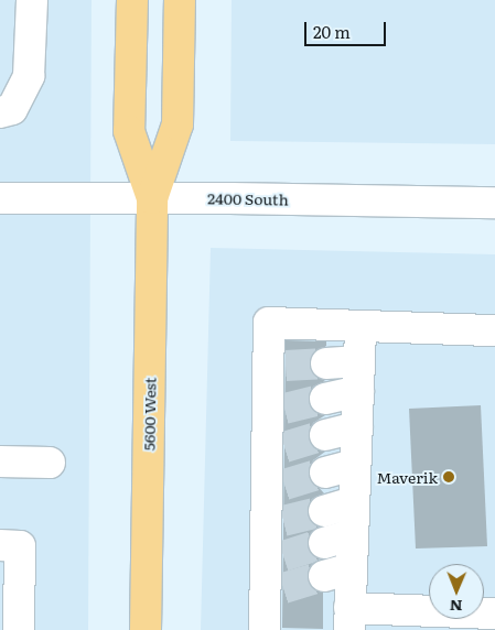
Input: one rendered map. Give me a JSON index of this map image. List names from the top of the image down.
{
  "streets": {
    "main road": ["5600 West"],
    "street": ["2400 South"]
  },
  "crossings": [
    ["2400 South", "5600 West"]
  ],
  "places": ["Maverik"],
  "scale_bar": "20 m",
  "north": "bottom"
}
